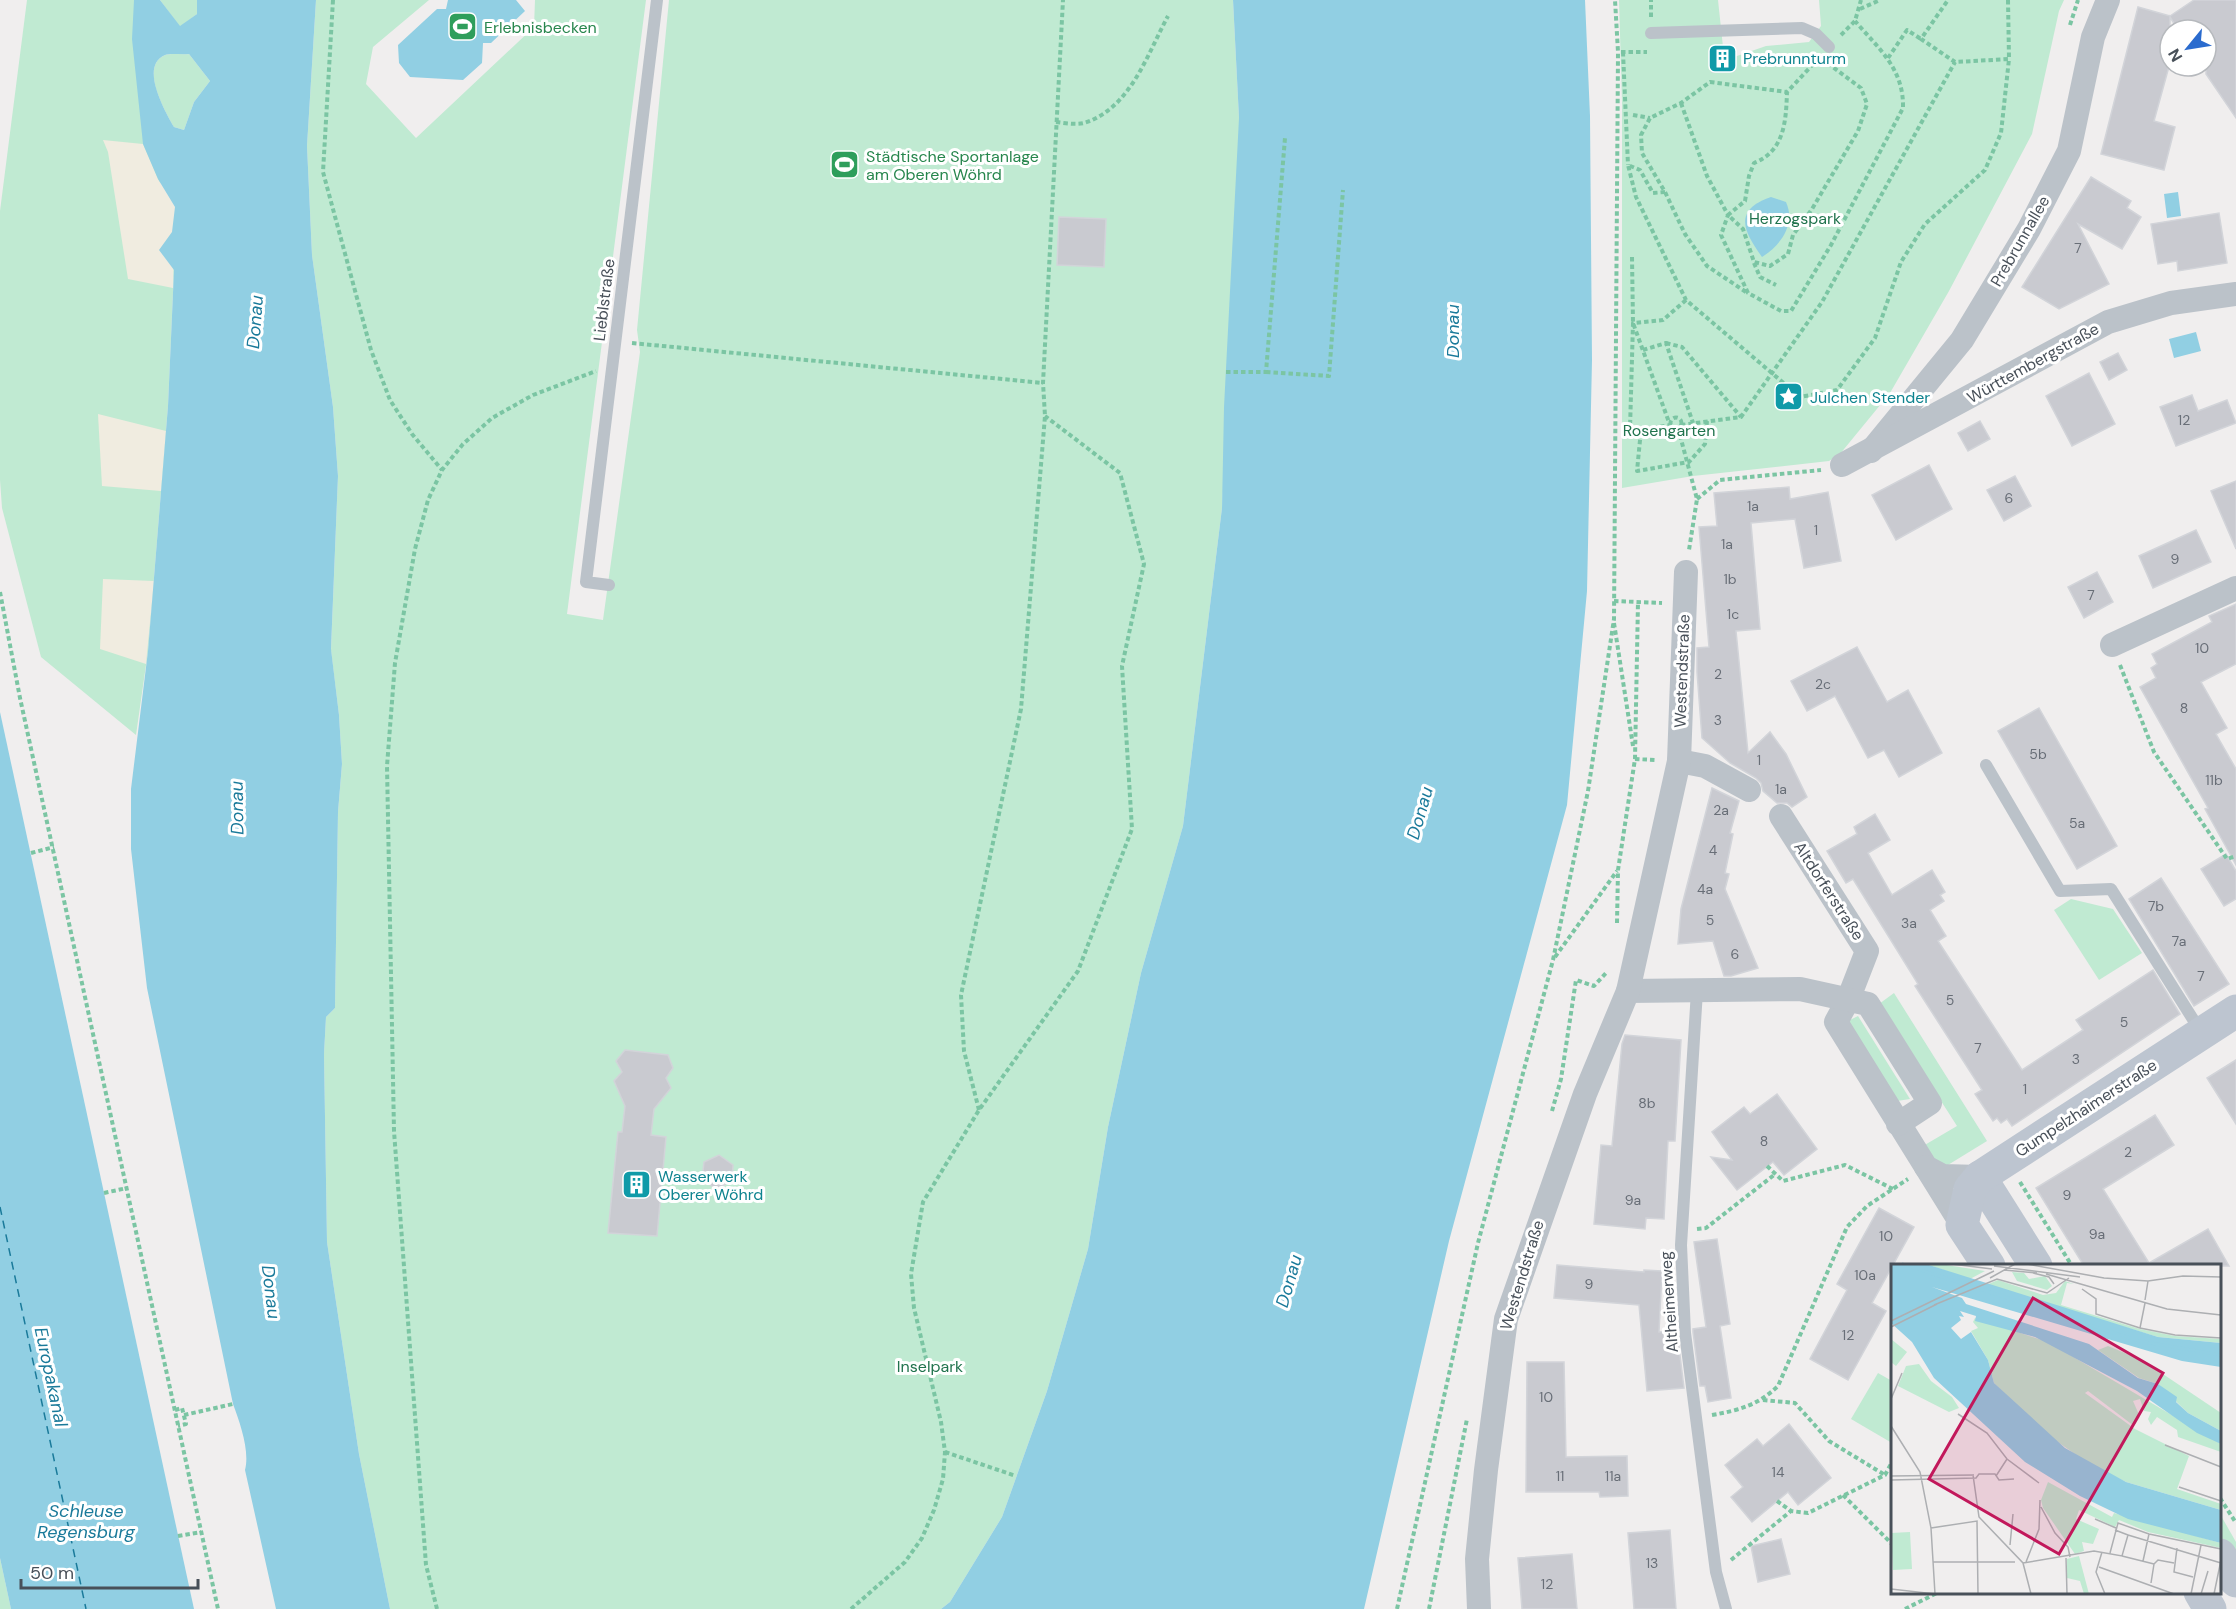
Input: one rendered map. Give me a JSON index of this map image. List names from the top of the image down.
{
  "streets": {
    "street": [
      "Prebrunnallee",
      "Württembergstraße",
      "Westendstraße",
      "Altdorferstraße",
      "Gumpelzhaimerstraße"
    ],
    "lane": ["Lieblstraße", "Altheimerweg"]
  },
  "crossings": [
    ["Prebrunnallee", "Württembergstraße"],
    ["Altdorferstraße", "Gumpelzhaimerstraße"]
  ],
  "water": ["Donau", "Europakanal", "Schleuse Regensburg"],
  "parks": ["Herzogspark", "Rosengarten", "Inselpark"],
  "places": {
    "sports": ["Erlebnisbecken", "Städtische Sportanlage am Oberen Wöhrd"],
    "building": ["Prebrunnturm", "Wasserwerk Oberer Wöhrd"],
    "place": ["Julchen Stender"]
  },
  "house_numbers": [
    "7",
    "12",
    "6",
    "1a",
    "1",
    "1a",
    "9",
    "1b",
    "7",
    "1c",
    "10",
    "2",
    "2c",
    "8",
    "3",
    "5b",
    "1",
    "11b",
    "1a",
    "2a",
    "5a",
    "4",
    "4a",
    "7b",
    "5",
    "3a",
    "7a",
    "6",
    "7",
    "5",
    "5",
    "7",
    "3",
    "1",
    "8b",
    "8",
    "2",
    "9",
    "9a",
    "9a",
    "10",
    "10a",
    "9",
    "12",
    "10",
    "14",
    "11",
    "11a",
    "13",
    "12"
  ],
  "scale_bar": "50 m",
  "north": "bottom left"
}
